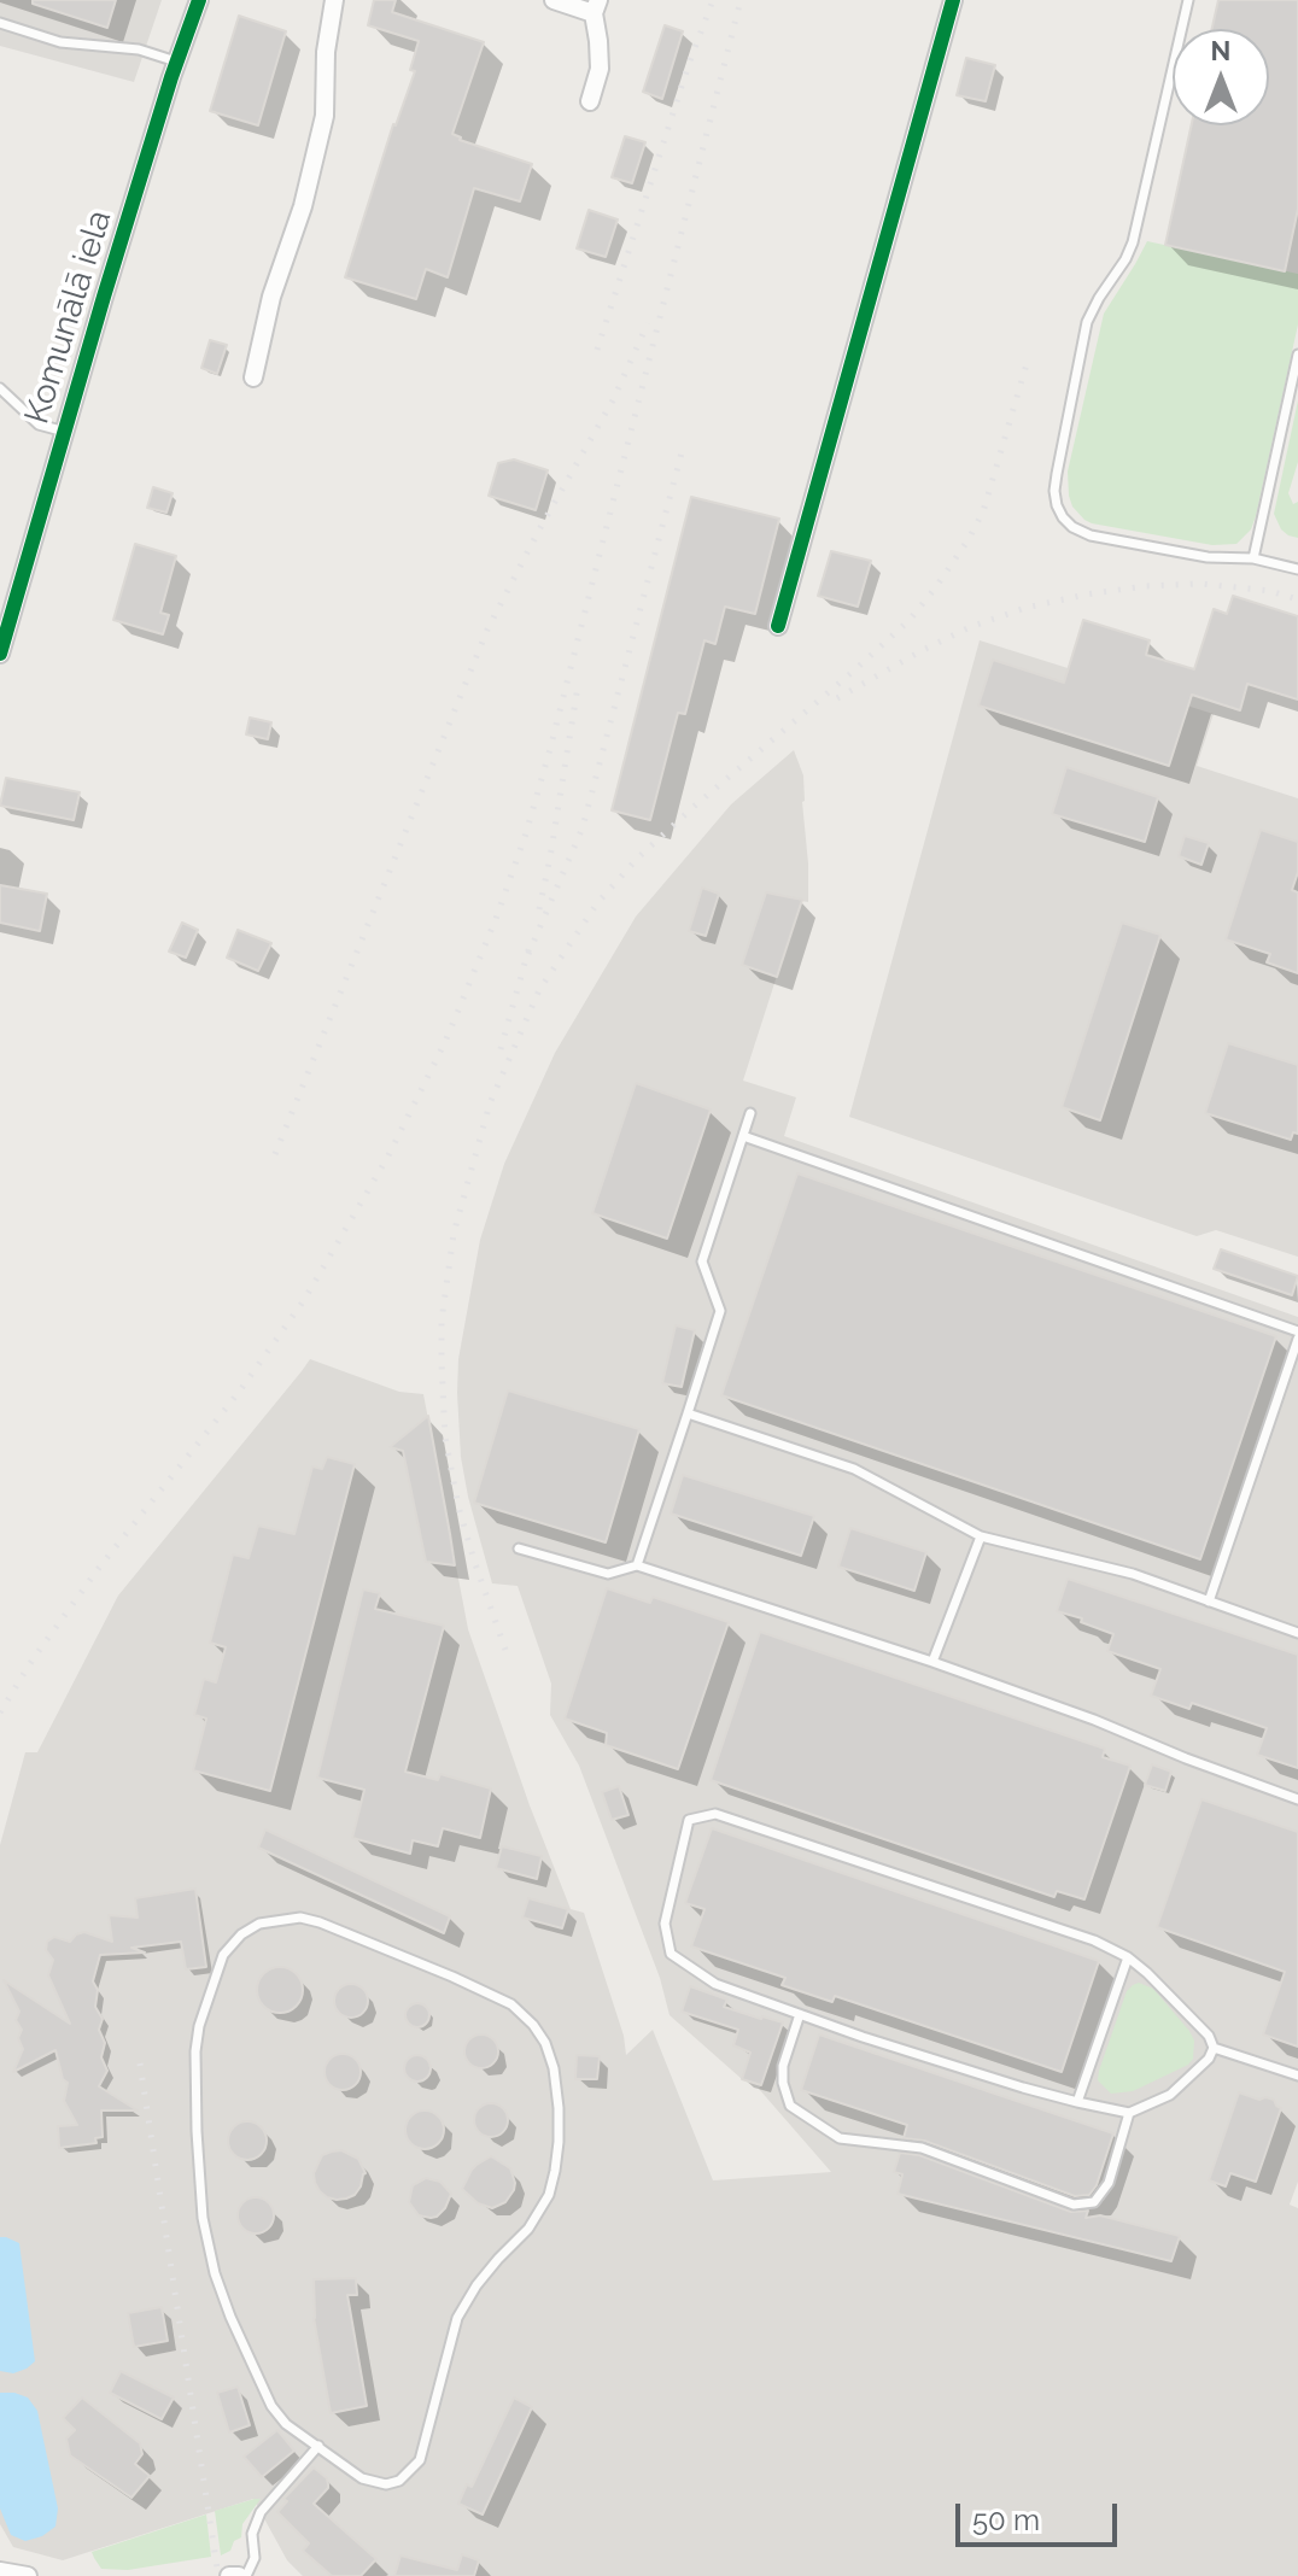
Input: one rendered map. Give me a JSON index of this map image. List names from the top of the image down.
{
  "streets": {
    "street": ["Komunālā iela"]
  },
  "scale_bar": "50 m",
  "north": "top"
}
